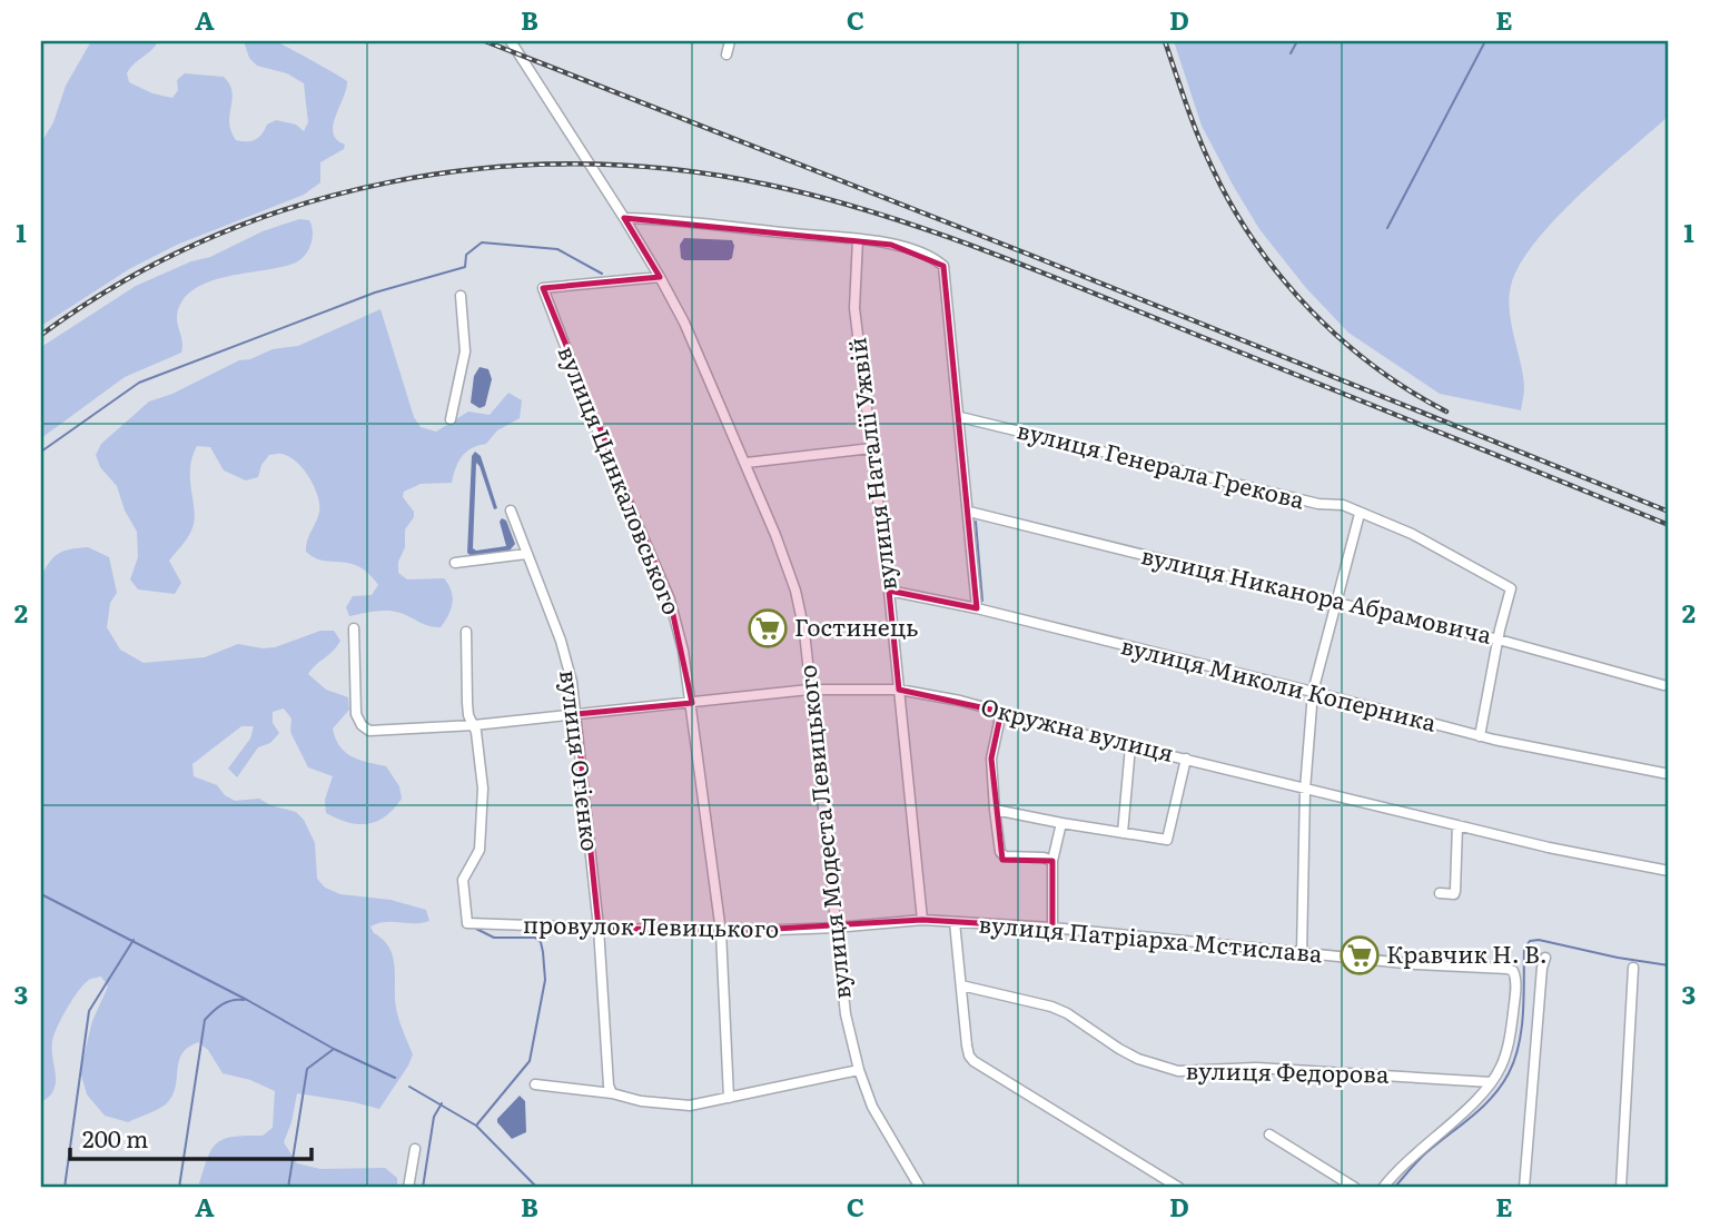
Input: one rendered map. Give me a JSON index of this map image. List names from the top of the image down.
{
  "streets": {
    "street": [
      "вулиця Наталії Ужвій",
      "вулиця Генерала Грекова",
      "вулиця Цинкаловського",
      "вулиця Никанора Абрамовича",
      "вулиця Миколи Коперника",
      "Окружна вулиця",
      "вулиця Огієнко",
      "вулиця Модеста Левицького",
      "провулок Левицького",
      "вулиця Патріарха Мстислава",
      "вулиця Федорова"
    ]
  },
  "crossings": [
    ["вулиця Наталії Ужвій", "вулиця Миколи Коперника"],
    ["вулиця Наталії Ужвій", "Окружна вулиця"],
    ["вулиця Наталії Ужвій", "вулиця Патріарха Мстислава"],
    ["вулиця Генерала Грекова", "вулиця Никанора Абрамовича"],
    ["вулиця Цинкаловського", "Окружна вулиця"],
    ["вулиця Цинкаловського", "вулиця Модеста Левицького"],
    ["вулиця Цинкаловського", "провулок Левицького"],
    ["Окружна вулиця", "вулиця Огієнко"],
    ["Окружна вулиця", "вулиця Модеста Левицького"],
    ["Окружна вулиця", "провулок Левицького"],
    ["вулиця Огієнко", "провулок Левицького"],
    ["вулиця Модеста Левицького", "провулок Левицького"],
    ["вулиця Модеста Левицького", "вулиця Патріарха Мстислава"],
    ["провулок Левицького", "вулиця Патріарха Мстислава"],
    ["вулиця Патріарха Мстислава", "вулиця Федорова"]
  ],
  "places": {
    "supermarket": ["Гостинець", "Кравчик Н. В."]
  },
  "scale_bar": "200 m",
  "grid": {
    "columns": [
      "A",
      "B",
      "C",
      "D",
      "E"
    ],
    "rows": ["1", "2", "3"]
  }
}
